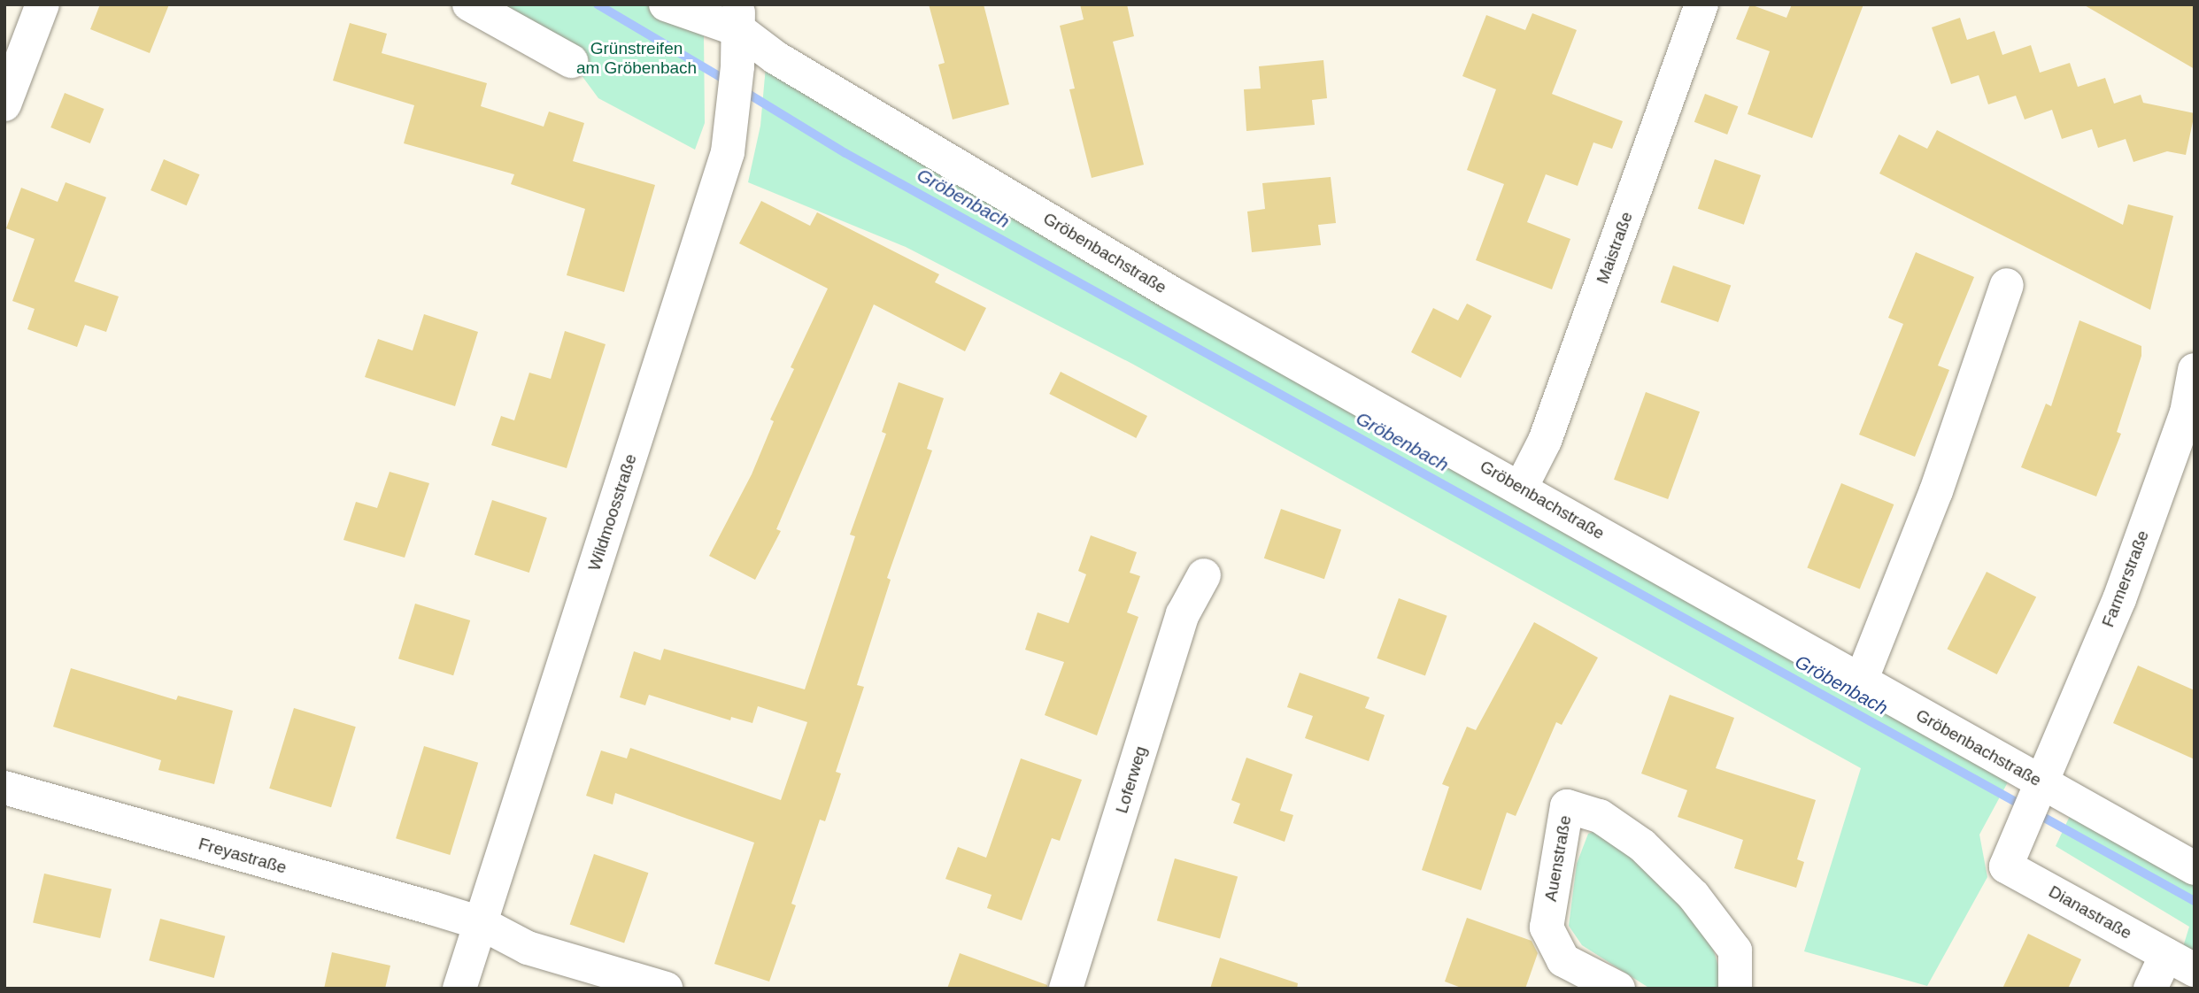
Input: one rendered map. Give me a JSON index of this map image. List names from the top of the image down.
{
  "streets": {
    "street": [
      "Maistraße",
      "Gröbenbachstraße",
      "Wildmoosstraße",
      "Farmerstraße",
      "Loferweg",
      "Freyastraße",
      "Auenstraße",
      "Dianastraße"
    ]
  },
  "crossings": [
    ["Maistraße", "Gröbenbachstraße"],
    ["Gröbenbachstraße", "Wildmoosstraße"],
    ["Gröbenbachstraße", "Farmerstraße"],
    ["Gröbenbachstraße", "Dianastraße"],
    ["Wildmoosstraße", "Freyastraße"],
    ["Farmerstraße", "Dianastraße"]
  ],
  "water": ["Gröbenbach"],
  "parks": ["Grünstreifen am Gröbenbach"]
}
